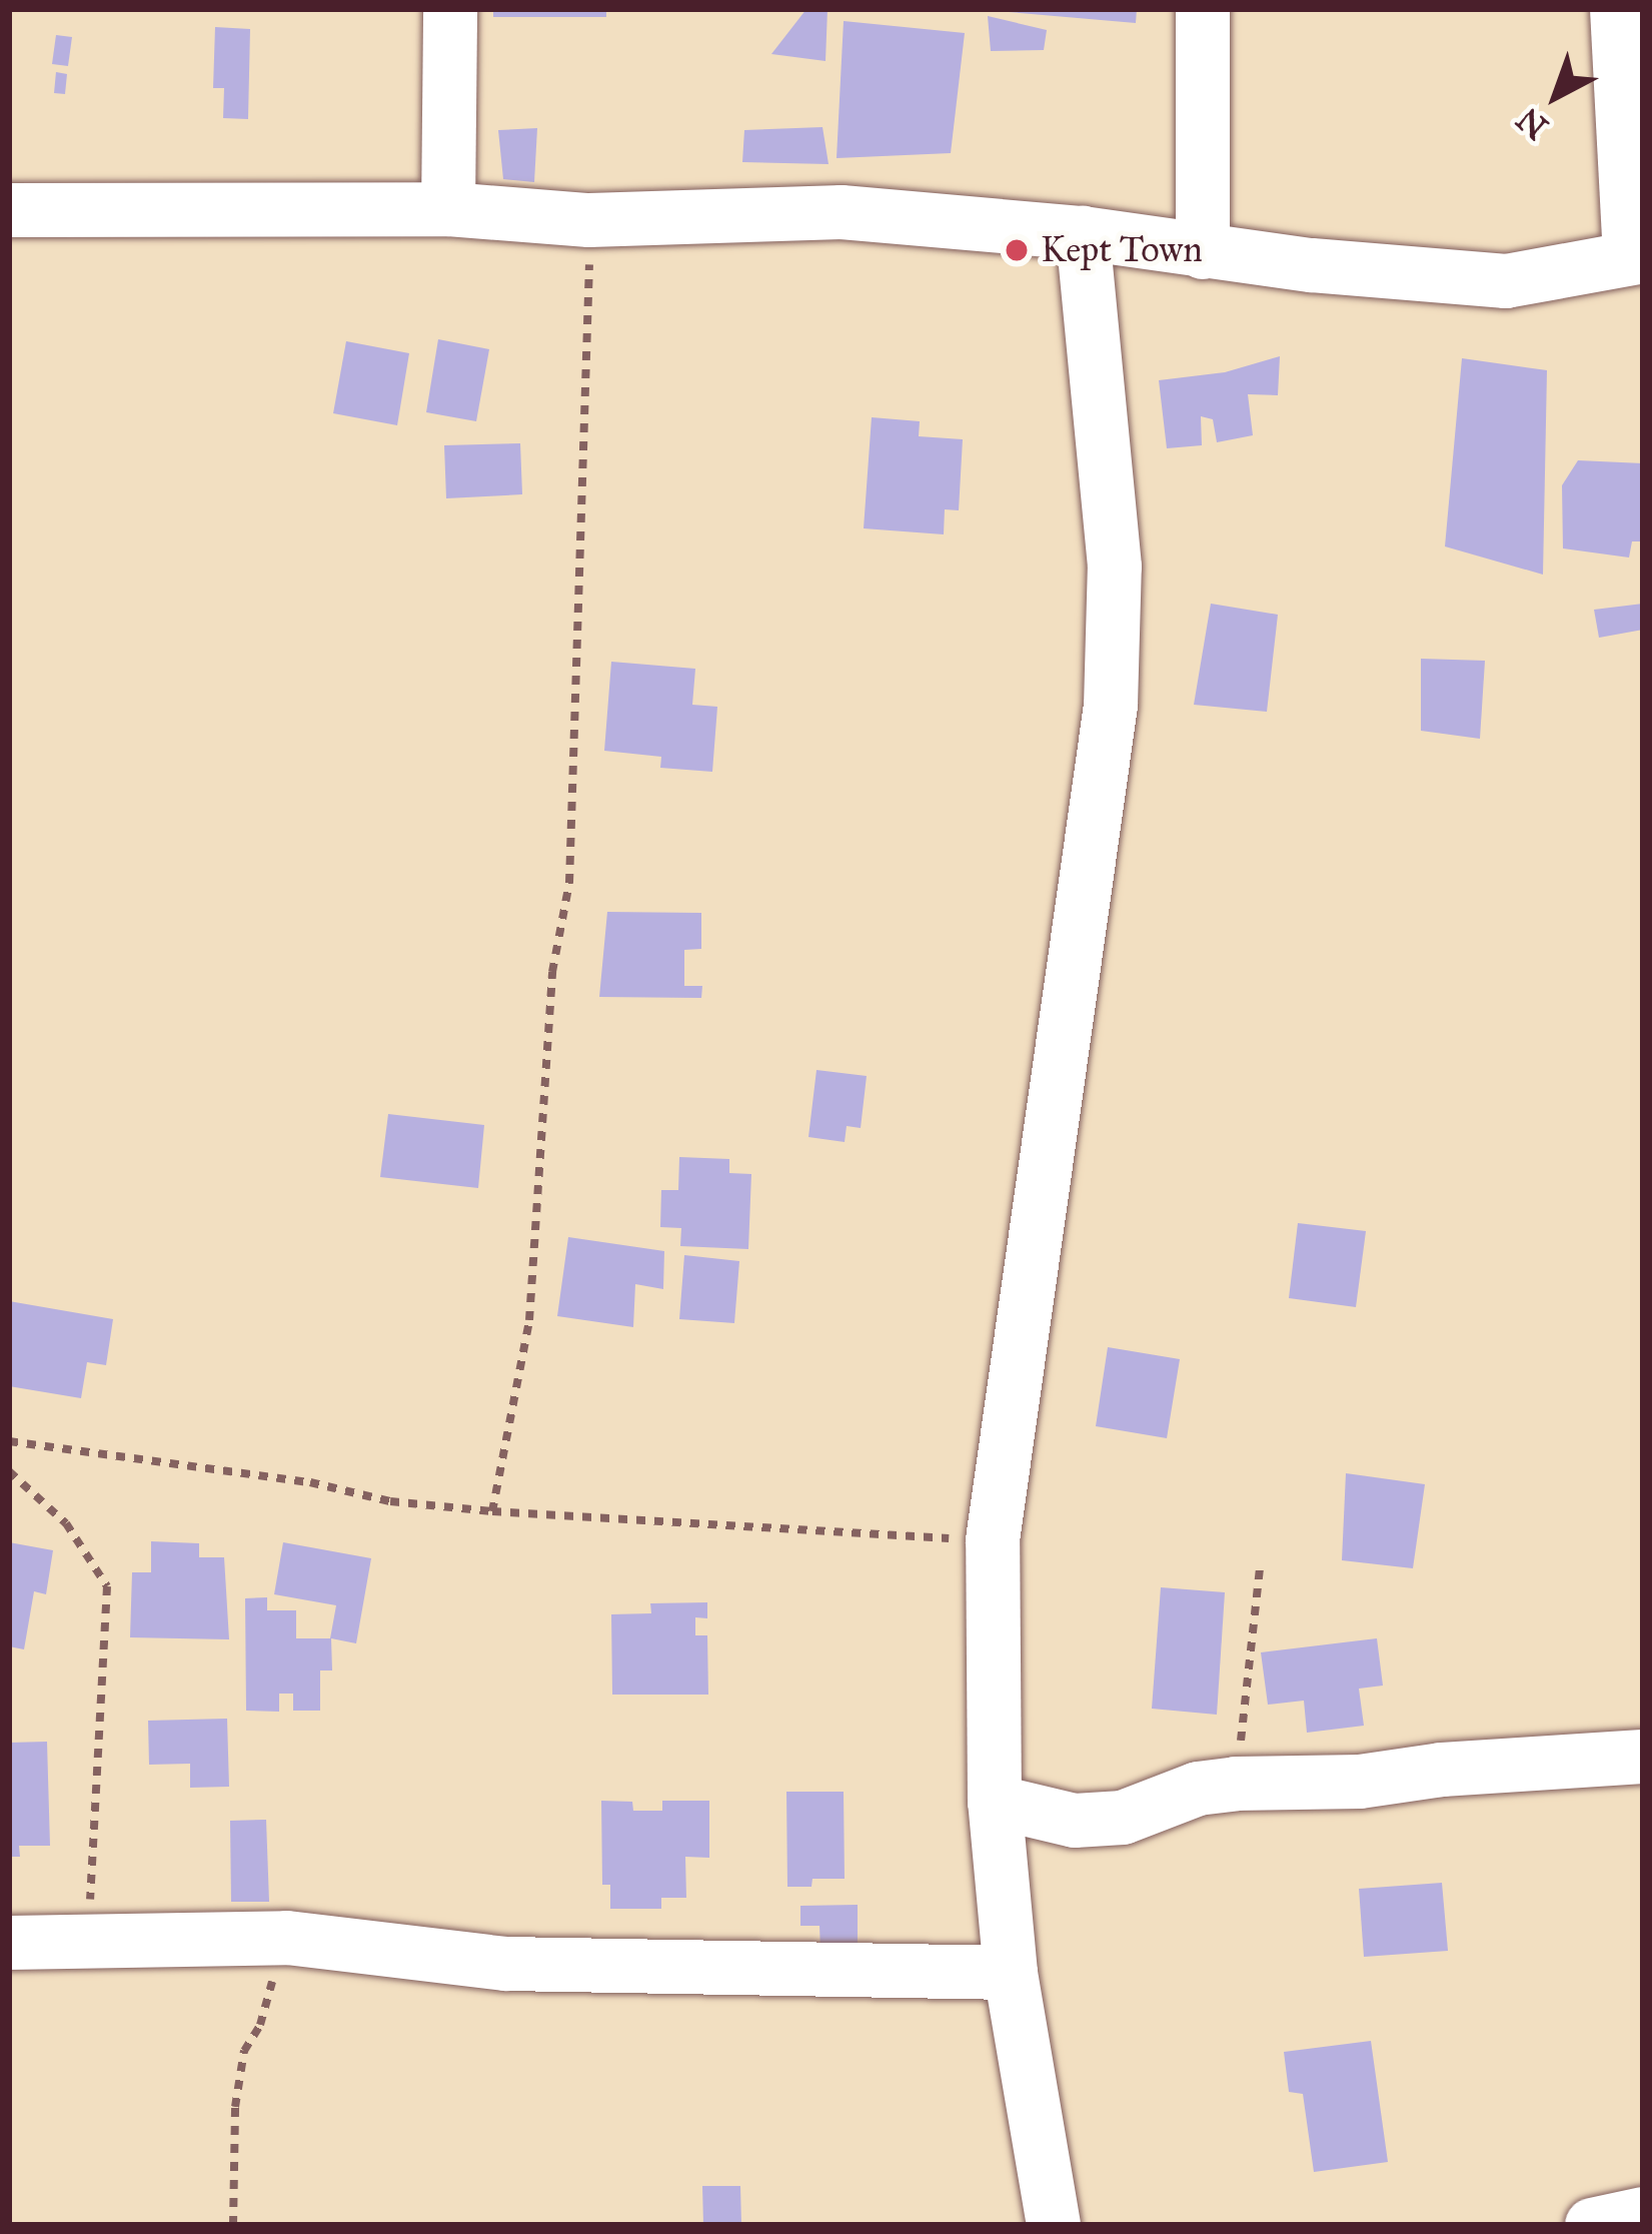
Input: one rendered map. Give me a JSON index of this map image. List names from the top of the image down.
{
  "places": ["Kept Town"],
  "north": "bottom left"
}
